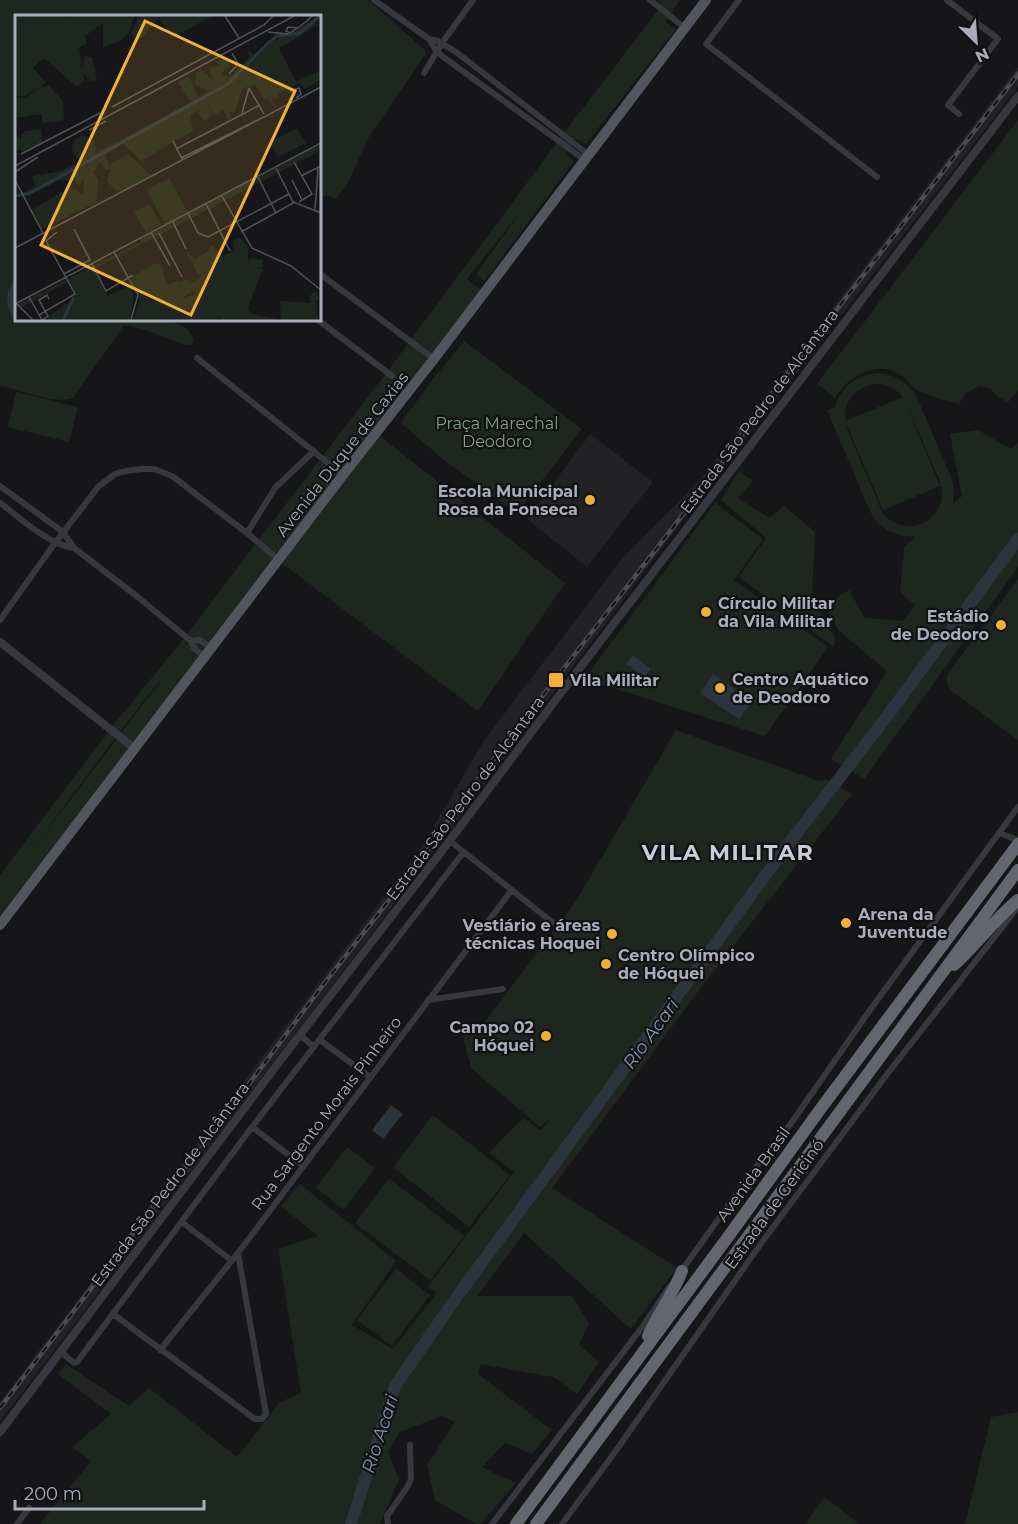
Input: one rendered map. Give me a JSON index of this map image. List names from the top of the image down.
{
  "streets": {
    "highway": ["Avenida Brasil"],
    "main road": ["Avenida Duque de Caxias"],
    "street": ["Estrada São Pedro de Alcântara", "Rua Sargento Morais Pinheiro", "Estrada de Gericinó"]
  },
  "districts": ["VILA MILITAR"],
  "water": ["Rio Acari"],
  "parks": ["Praça Marechal Deodoro"],
  "places": {
    "other": [
      "Escola Municipal Rosa da Fonseca",
      "Círculo Militar da Vila Militar",
      "Estádio de Deodoro",
      "Centro Aquático de Deodoro",
      "Arena da Juventude",
      "Vestiário e áreas técnicas Hoquei",
      "Centro Olímpico de Hóquei",
      "Campo 02 Hóquei"
    ],
    "transit": ["Vila Militar"]
  },
  "scale_bar": "200 m",
  "north": "bottom right"
}
